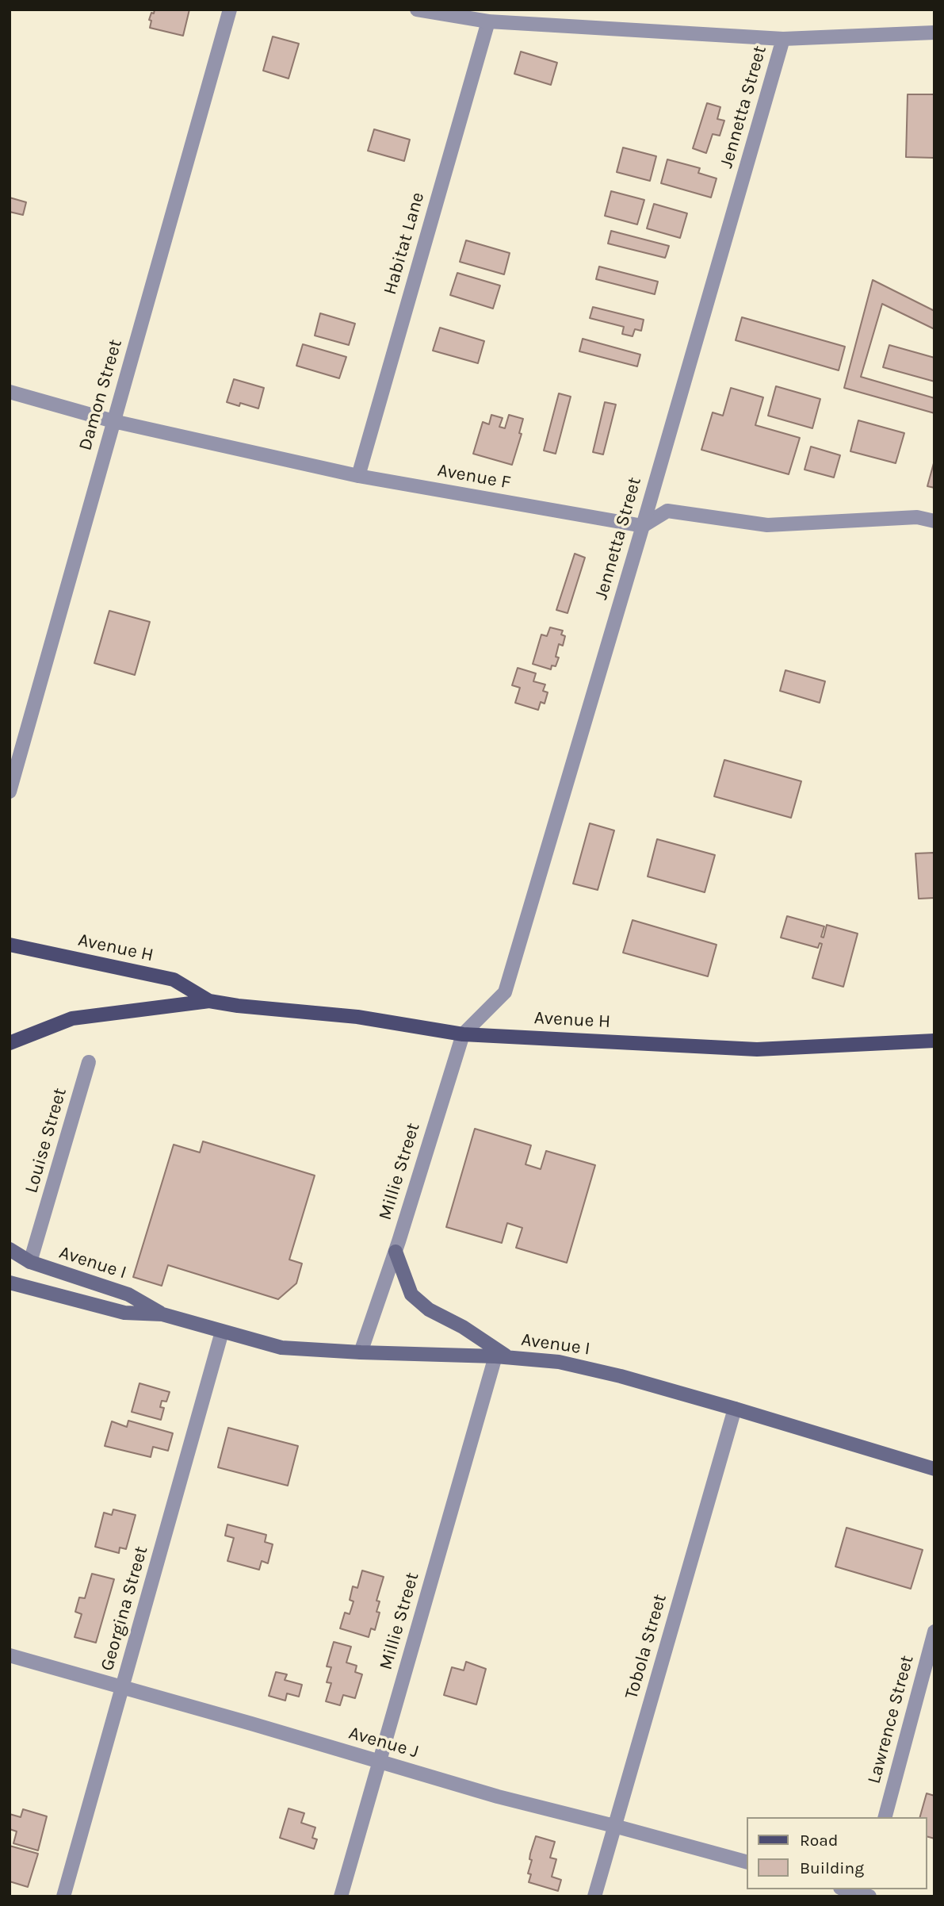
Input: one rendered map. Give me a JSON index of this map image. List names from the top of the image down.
{
  "streets": {
    "main road": ["Avenue H", "Avenue I"],
    "street": [
      "Jennetta Street",
      "Habitat Lane",
      "Damon Street",
      "Avenue F",
      "Louise Street",
      "Millie Street",
      "Georgina Street",
      "Tobola Street",
      "Lawrence Street",
      "Avenue J"
    ]
  },
  "crossings": [
    ["Jennetta Street", "Avenue F"],
    ["Jennetta Street", "Avenue H"],
    ["Jennetta Street", "Millie Street"],
    ["Habitat Lane", "Avenue F"],
    ["Damon Street", "Avenue F"],
    ["Avenue H", "Millie Street"],
    ["Louise Street", "Avenue I"],
    ["Millie Street", "Avenue I"],
    ["Millie Street", "Avenue J"],
    ["Avenue I", "Georgina Street"],
    ["Avenue I", "Tobola Street"],
    ["Georgina Street", "Avenue J"],
    ["Tobola Street", "Avenue J"]
  ],
  "legend": ["Road", "Building"]
}
